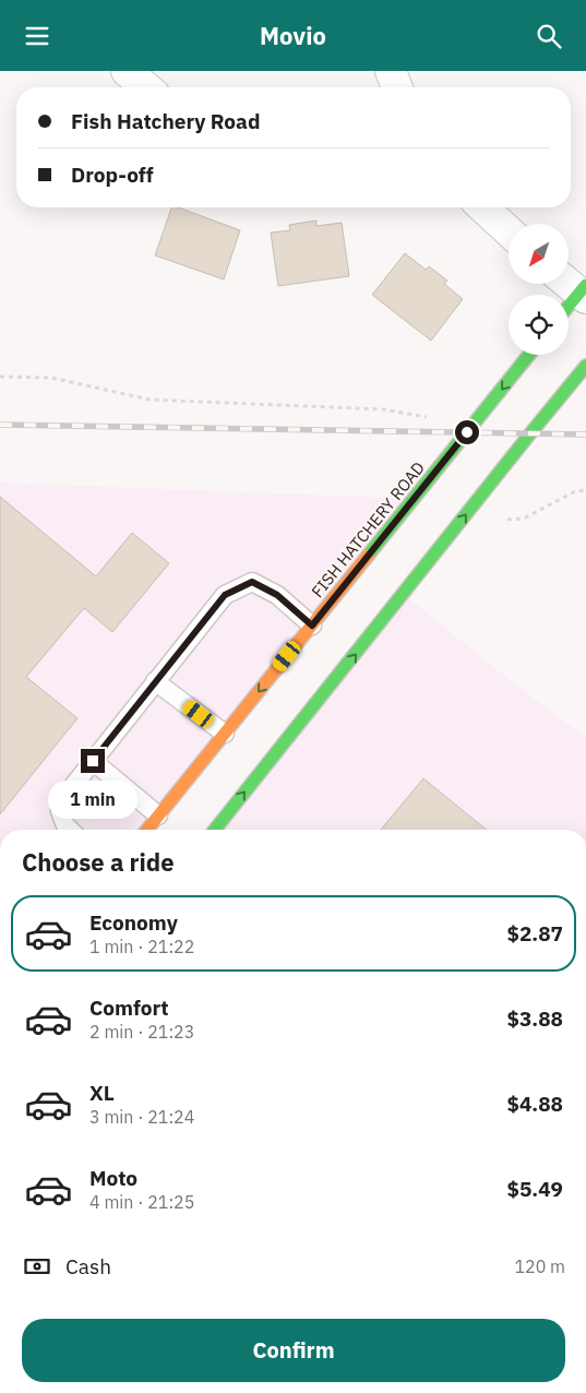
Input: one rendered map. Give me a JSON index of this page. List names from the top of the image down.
{
  "streets": {
    "main road": ["FISH HATCHERY ROAD"]
  },
  "north": "bottom left",
  "page": {
    "header": "Movio",
    "banner": ["Fish Hatchery Road", "Drop-off"],
    "bubble": "1 min",
    "heading": "Choose a ride",
    "list": [
      {
        "name": "Economy",
        "note": "1 min · 21:22",
        "value": "$2.87"
      },
      {
        "name": "Comfort",
        "note": "2 min · 21:23",
        "value": "$3.88"
      },
      {
        "name": "XL",
        "note": "3 min · 21:24",
        "value": "$4.88"
      },
      {
        "name": "Moto",
        "note": "4 min · 21:25",
        "value": "$5.49"
      }
    ],
    "pay": ["Cash", "120 m"],
    "buttons": "Confirm"
  }
}
